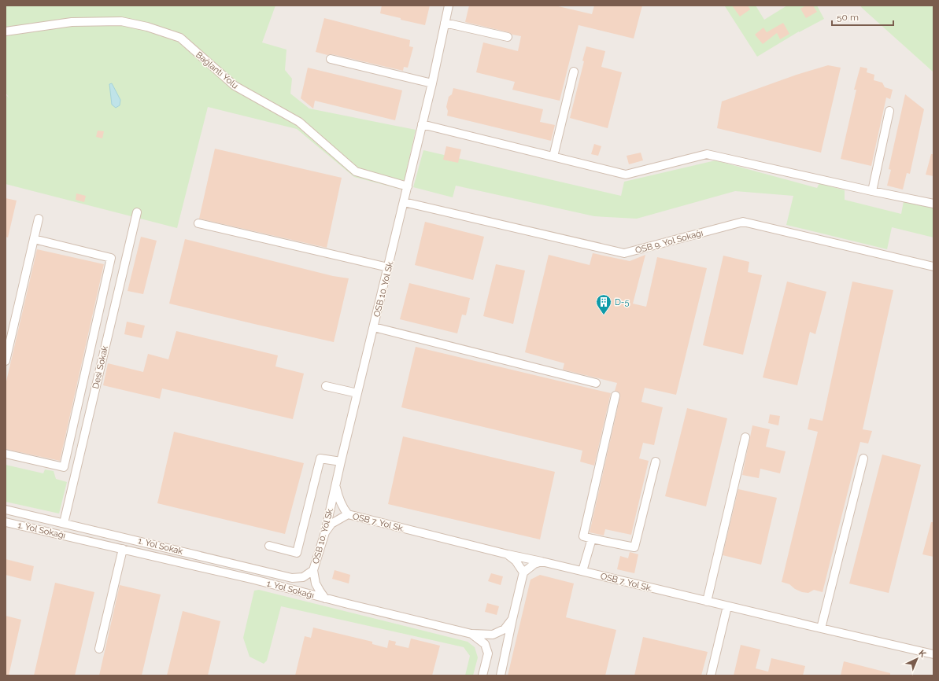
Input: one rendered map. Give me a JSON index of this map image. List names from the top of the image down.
{
  "streets": {
    "street": [
      "Bağlantı Yolu",
      "OSB 9. Yol Sokağı",
      "OSB 10. Yol Sk.",
      "Desi Sokak",
      "OSB 7. Yol Sk.",
      "1. Yol Sokağı",
      "1. Yol Sokak"
    ]
  },
  "crossings": [
    ["Bağlantı Yolu", "OSB 10. Yol Sk."],
    ["OSB 9. Yol Sokağı", "OSB 10. Yol Sk."],
    ["OSB 10. Yol Sk.", "OSB 7. Yol Sk."],
    ["OSB 10. Yol Sk.", "1. Yol Sokak"],
    ["Desi Sokak", "1. Yol Sokak"]
  ],
  "places": {
    "building": ["D-5"]
  },
  "scale_bar": "50 m",
  "north": "top right"
}
